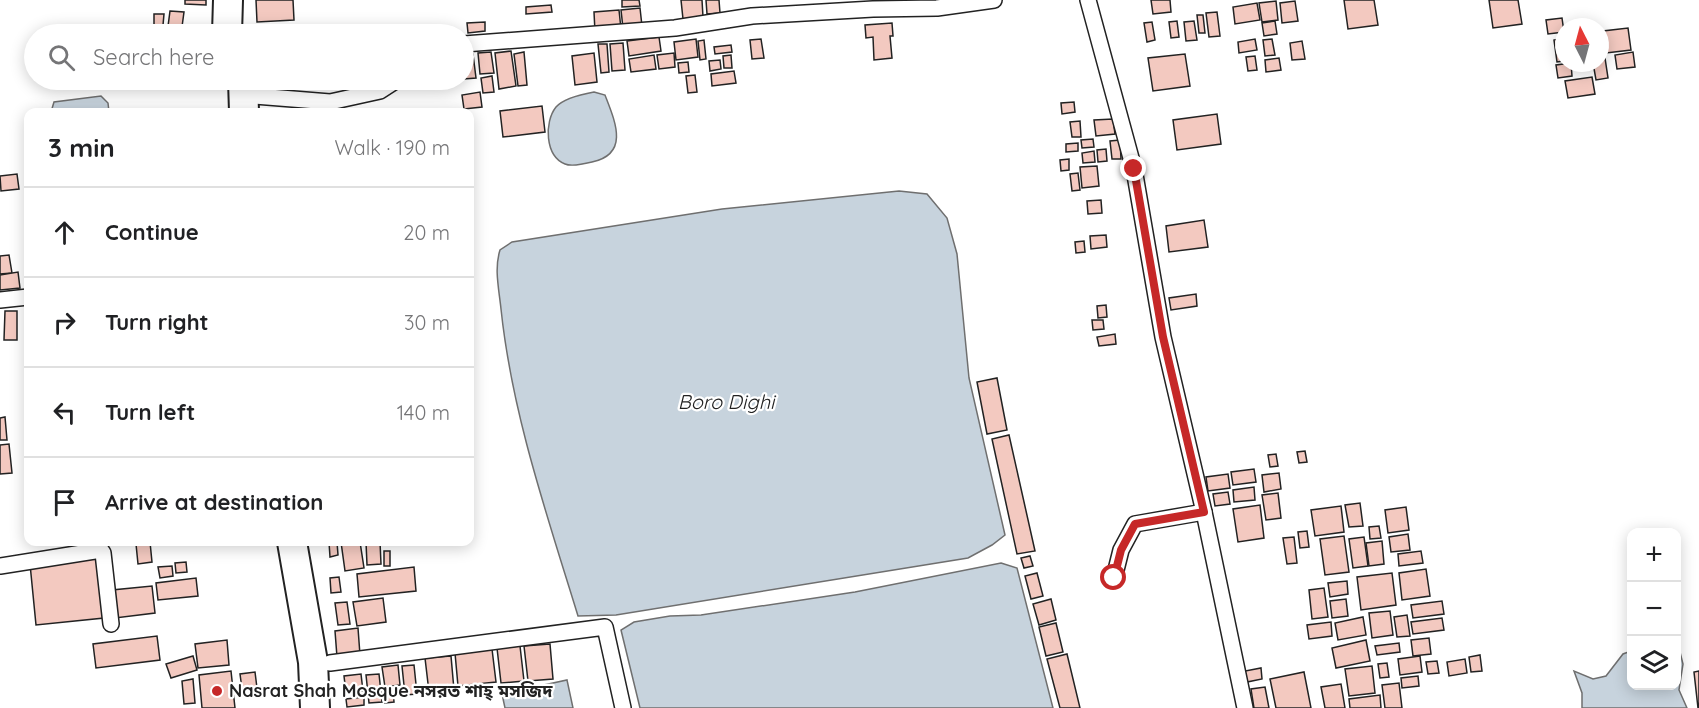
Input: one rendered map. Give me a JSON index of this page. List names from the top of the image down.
{
  "water": ["Boro Dighi"],
  "places": ["Nasrat Shah Mosque নসরত শাহ্‌ মসজিদ"],
  "north": "top",
  "page": {
    "search": "Search here",
    "heading": ["3 min", "Walk · 190 m"],
    "list": [
      ["Continue", "20 m"],
      ["Turn right", "30 m"],
      ["Turn left", "140 m"],
      "Arrive at destination"
    ],
    "map_buttons": ["+", "−"]
  }
}
